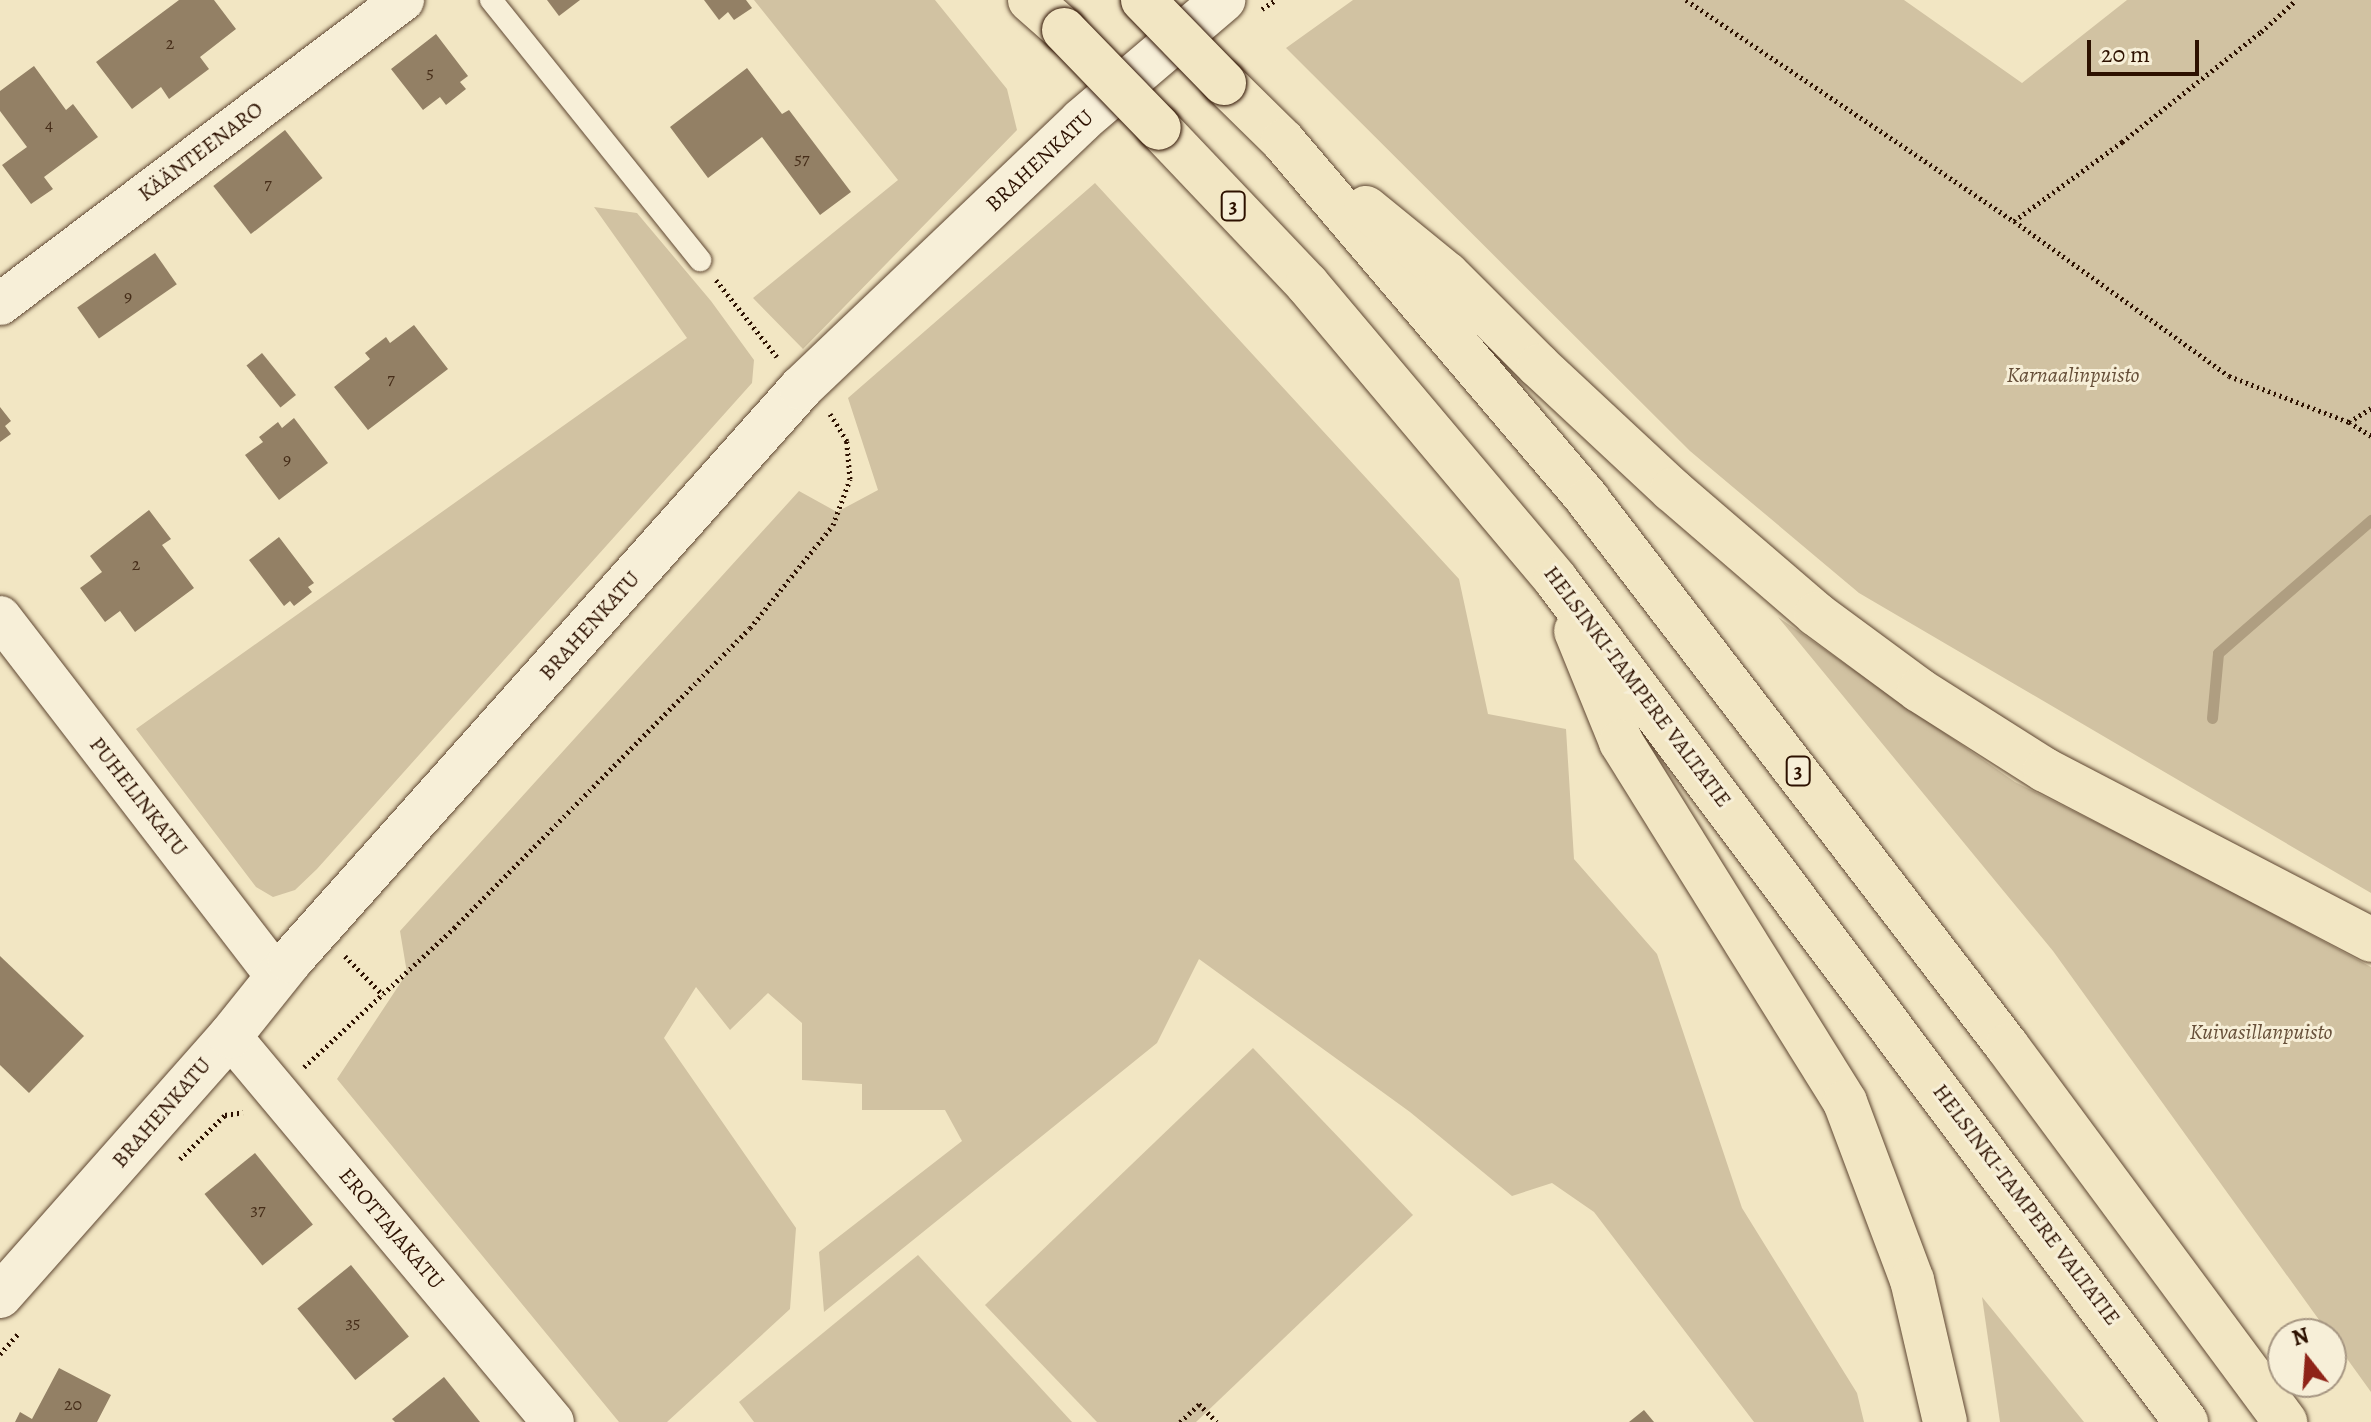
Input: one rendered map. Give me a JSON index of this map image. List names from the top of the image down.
{
  "streets": {
    "highway": ["3", "HELSINKI-TAMPERE VALTATIE"],
    "main road": ["BRAHENKATU"],
    "street": ["KÄÄNTEENARO", "PUHELINKATU", "EROTTAJAKATU"]
  },
  "crossings": [
    ["BRAHENKATU", "PUHELINKATU"],
    ["BRAHENKATU", "EROTTAJAKATU"]
  ],
  "parks": ["Karnaalinpuisto", "Kuivasillanpuisto"],
  "house_numbers": [
    "2",
    "5",
    "4",
    "57",
    "7",
    "9",
    "7",
    "9",
    "2",
    "37",
    "35",
    "20"
  ],
  "scale_bar": "20 m",
  "north": "top"
}
